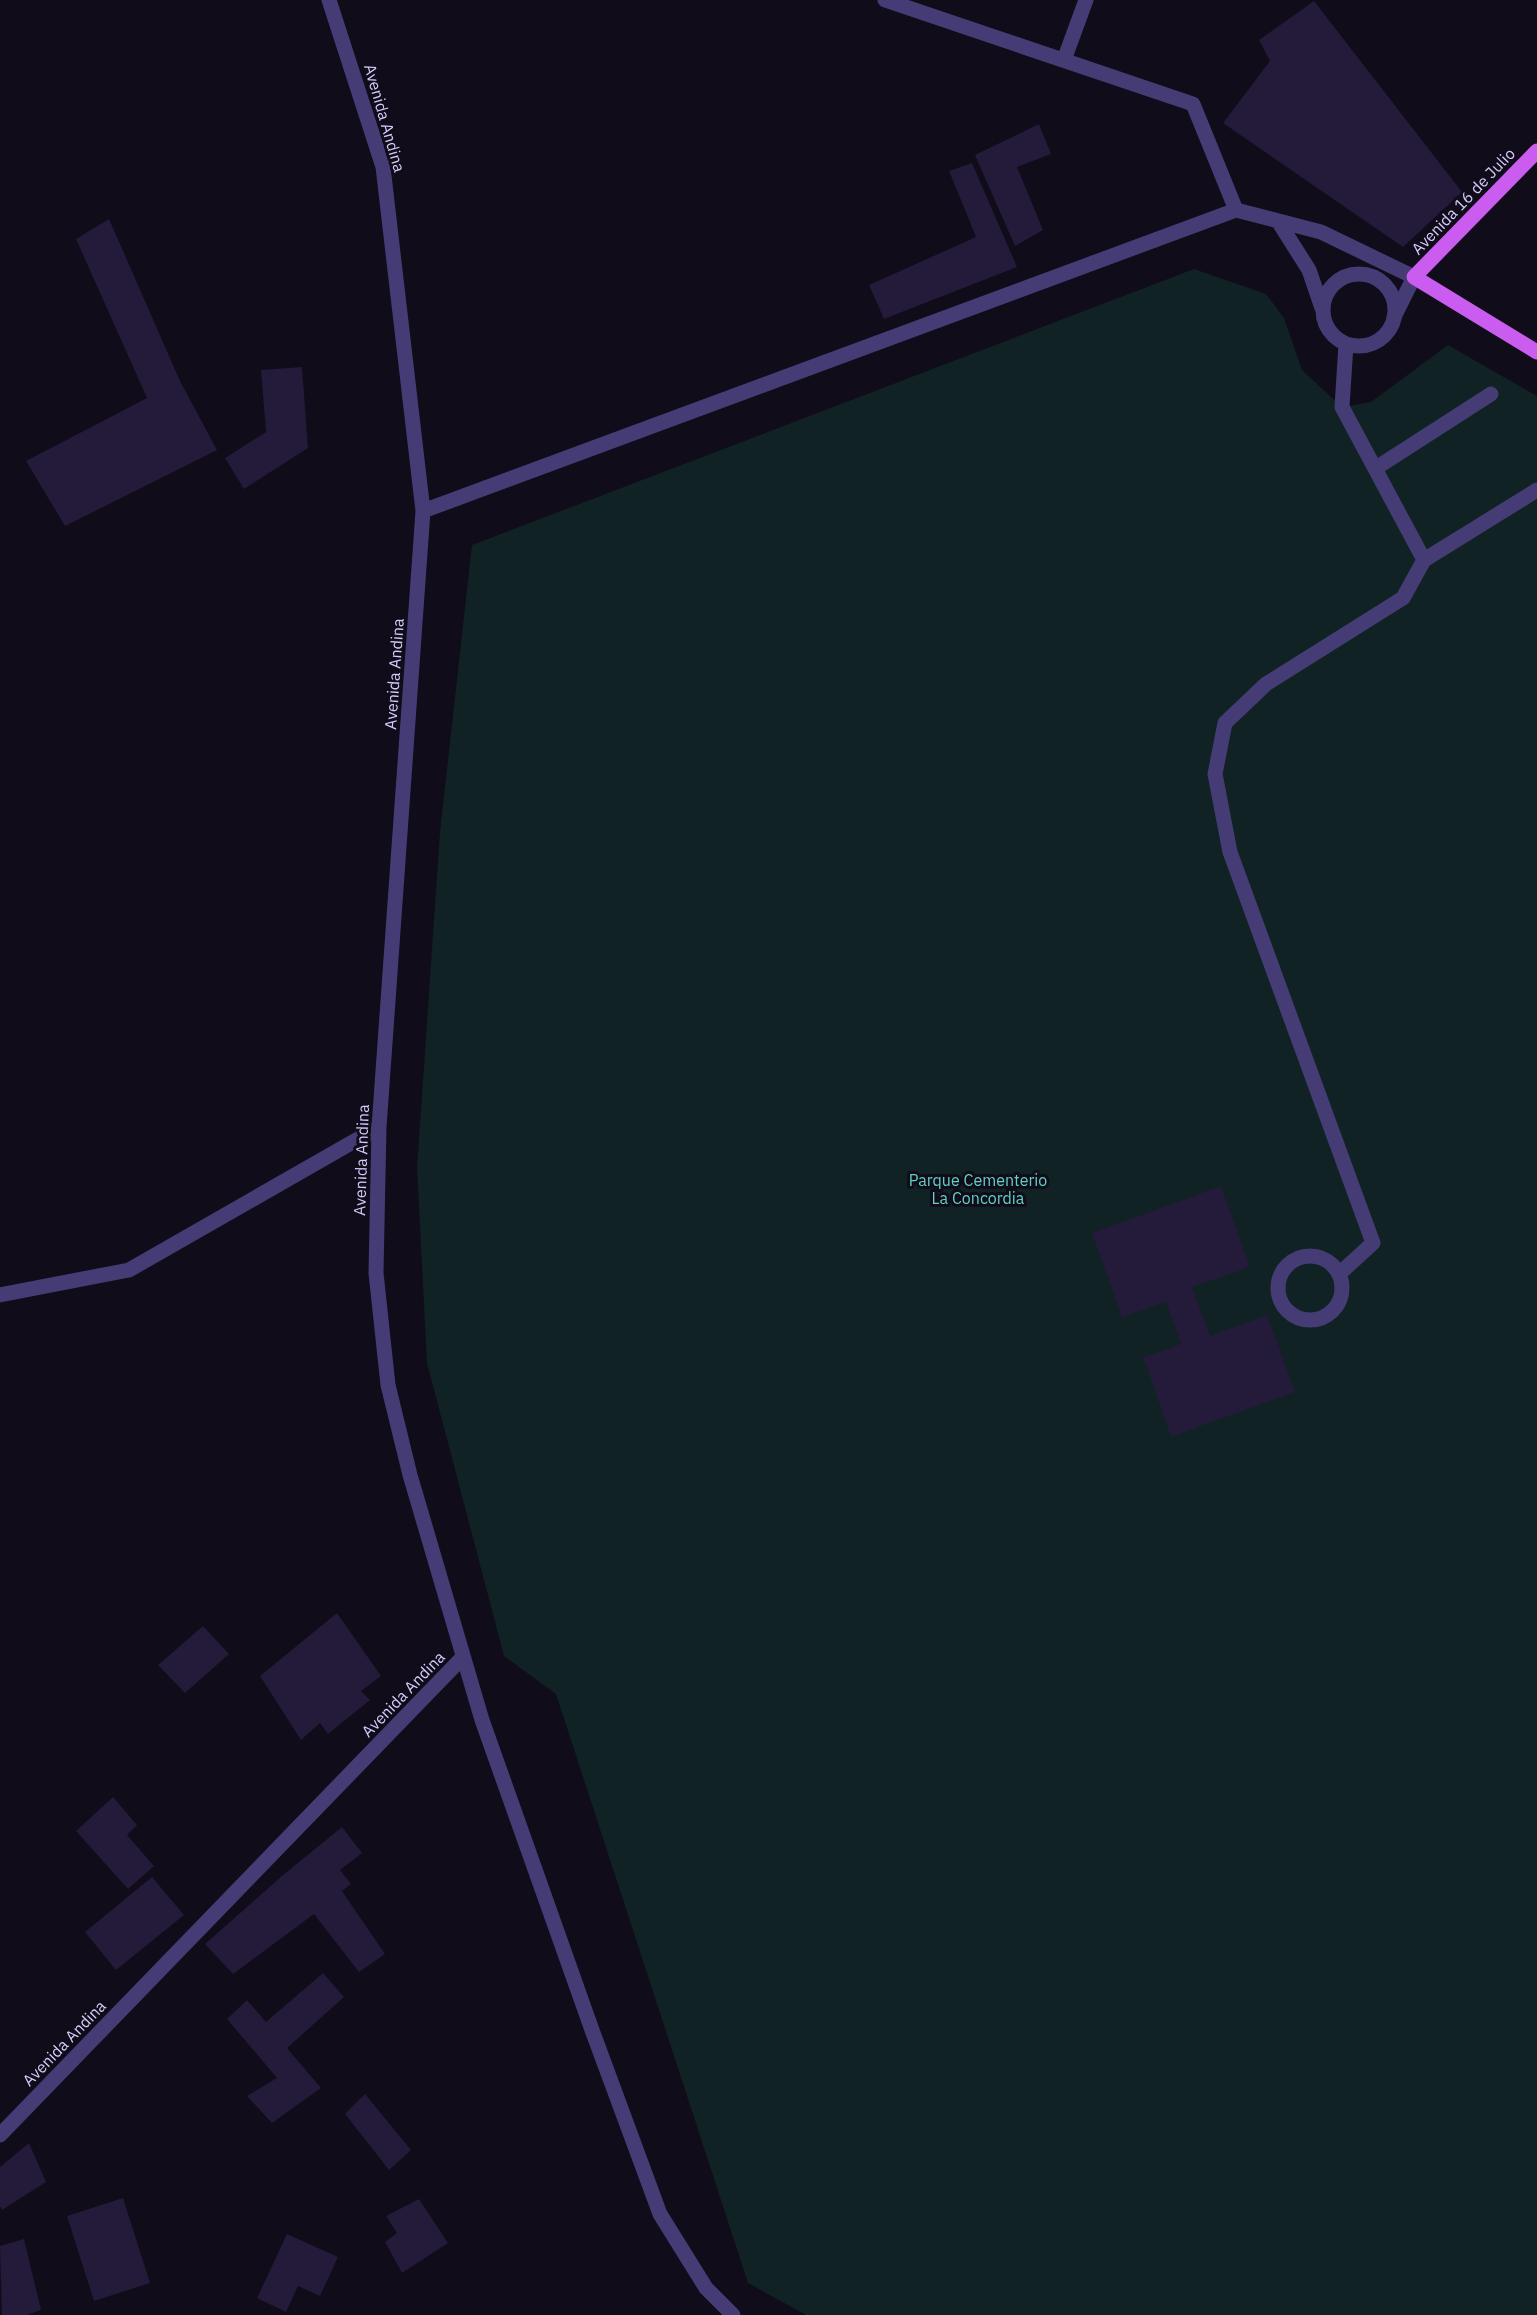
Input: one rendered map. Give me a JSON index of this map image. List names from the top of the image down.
{
  "streets": {
    "main road": ["Avenida 16 de Julio"],
    "street": ["Avenida Andina"]
  },
  "parks": ["Parque Cementerio La Concordia"]
}
